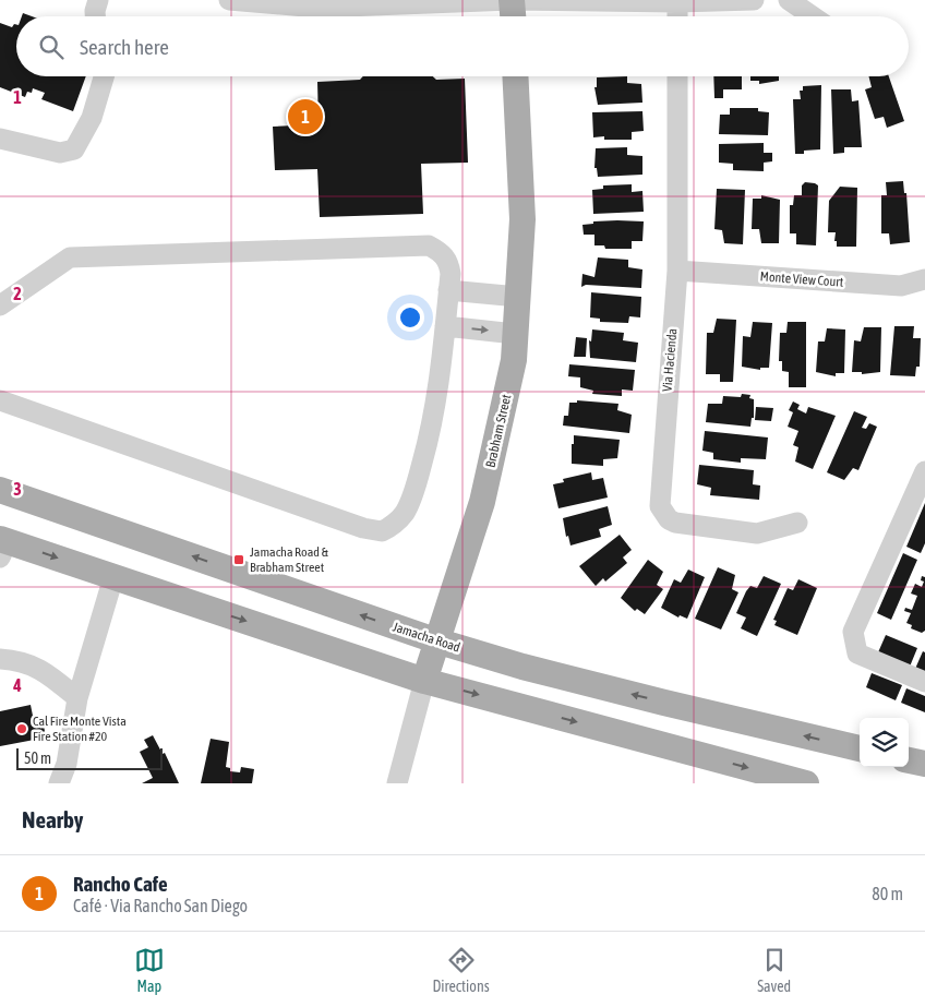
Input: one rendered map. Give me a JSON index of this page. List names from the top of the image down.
{
  "streets": {
    "main road": ["Brabham Street", "Jamacha Road"],
    "street": ["Monte View Court", "Via Hacienda"]
  },
  "crossings": [
    ["Monte View Court", "Via Hacienda"],
    ["Brabham Street", "Jamacha Road"]
  ],
  "places": {
    "transit": ["Jamacha Road & Brabham Street"],
    "other": ["Cal Fire Monte Vista Fire Station #20"]
  },
  "scale_bar": "50 m",
  "page": {
    "search": "Search here",
    "pins": "1",
    "scale": "50 m",
    "heading": "Nearby",
    "list": [
      {
        "mark": "1",
        "name": "Rancho Cafe",
        "note": "Café · Via Rancho San Diego",
        "value": "80 m"
      }
    ],
    "nav": ["Map", "Directions", "Saved"]
  },
  "grid": {
    "rows": [
      "1",
      "2",
      "3",
      "4"
    ]
  }
}
